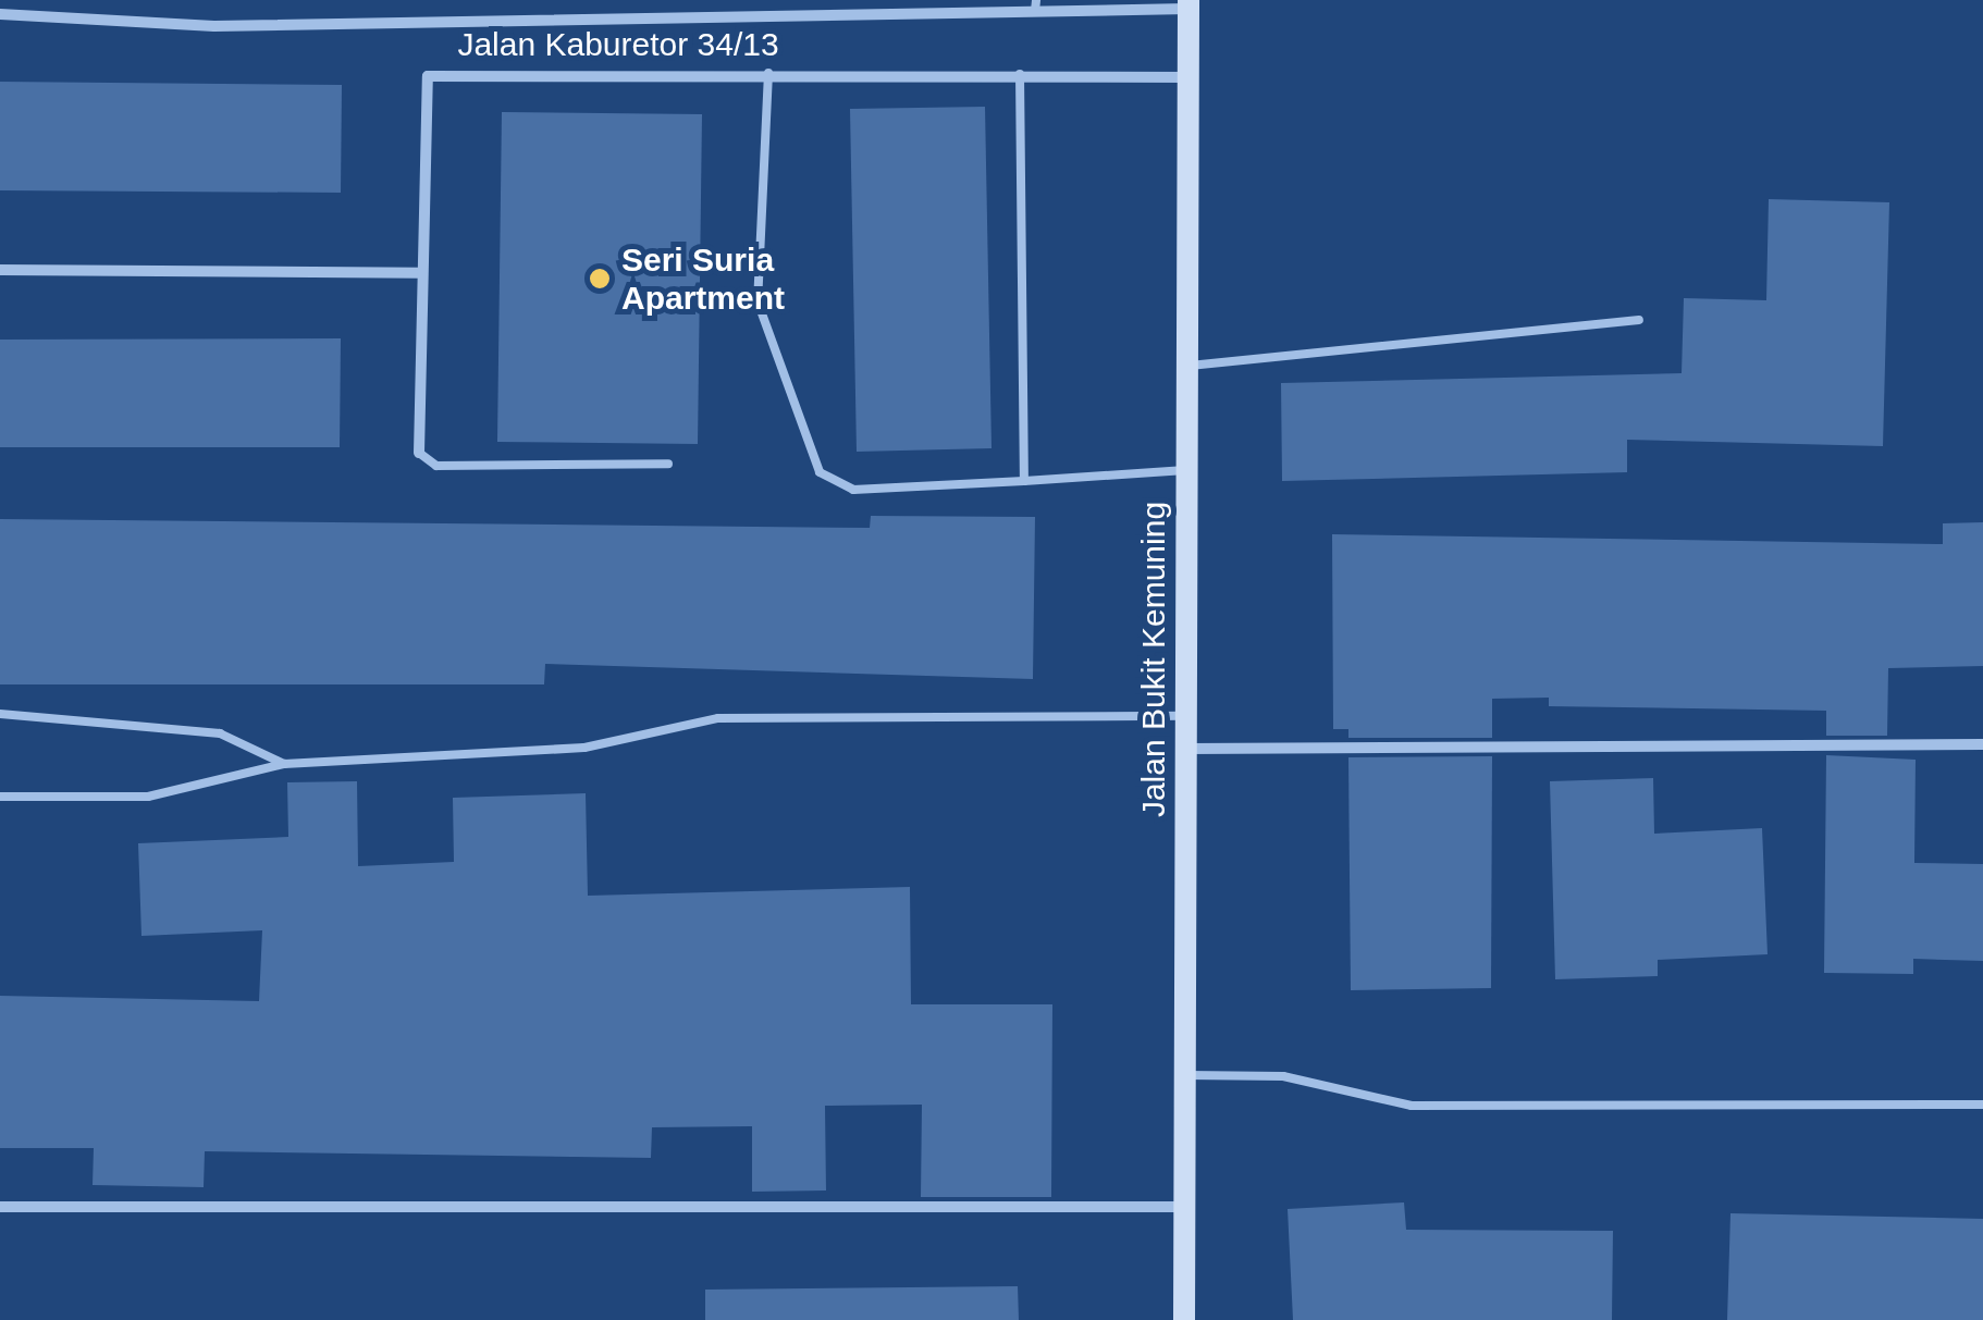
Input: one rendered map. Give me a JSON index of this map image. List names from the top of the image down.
{
  "streets": {
    "main road": ["Jalan Bukit Kemuning"],
    "street": ["Jalan Kaburetor 34/13"]
  },
  "crossings": [
    ["Jalan Kaburetor 34/13", "Jalan Bukit Kemuning"]
  ],
  "places": ["Seri Suria Apartment"]
}
